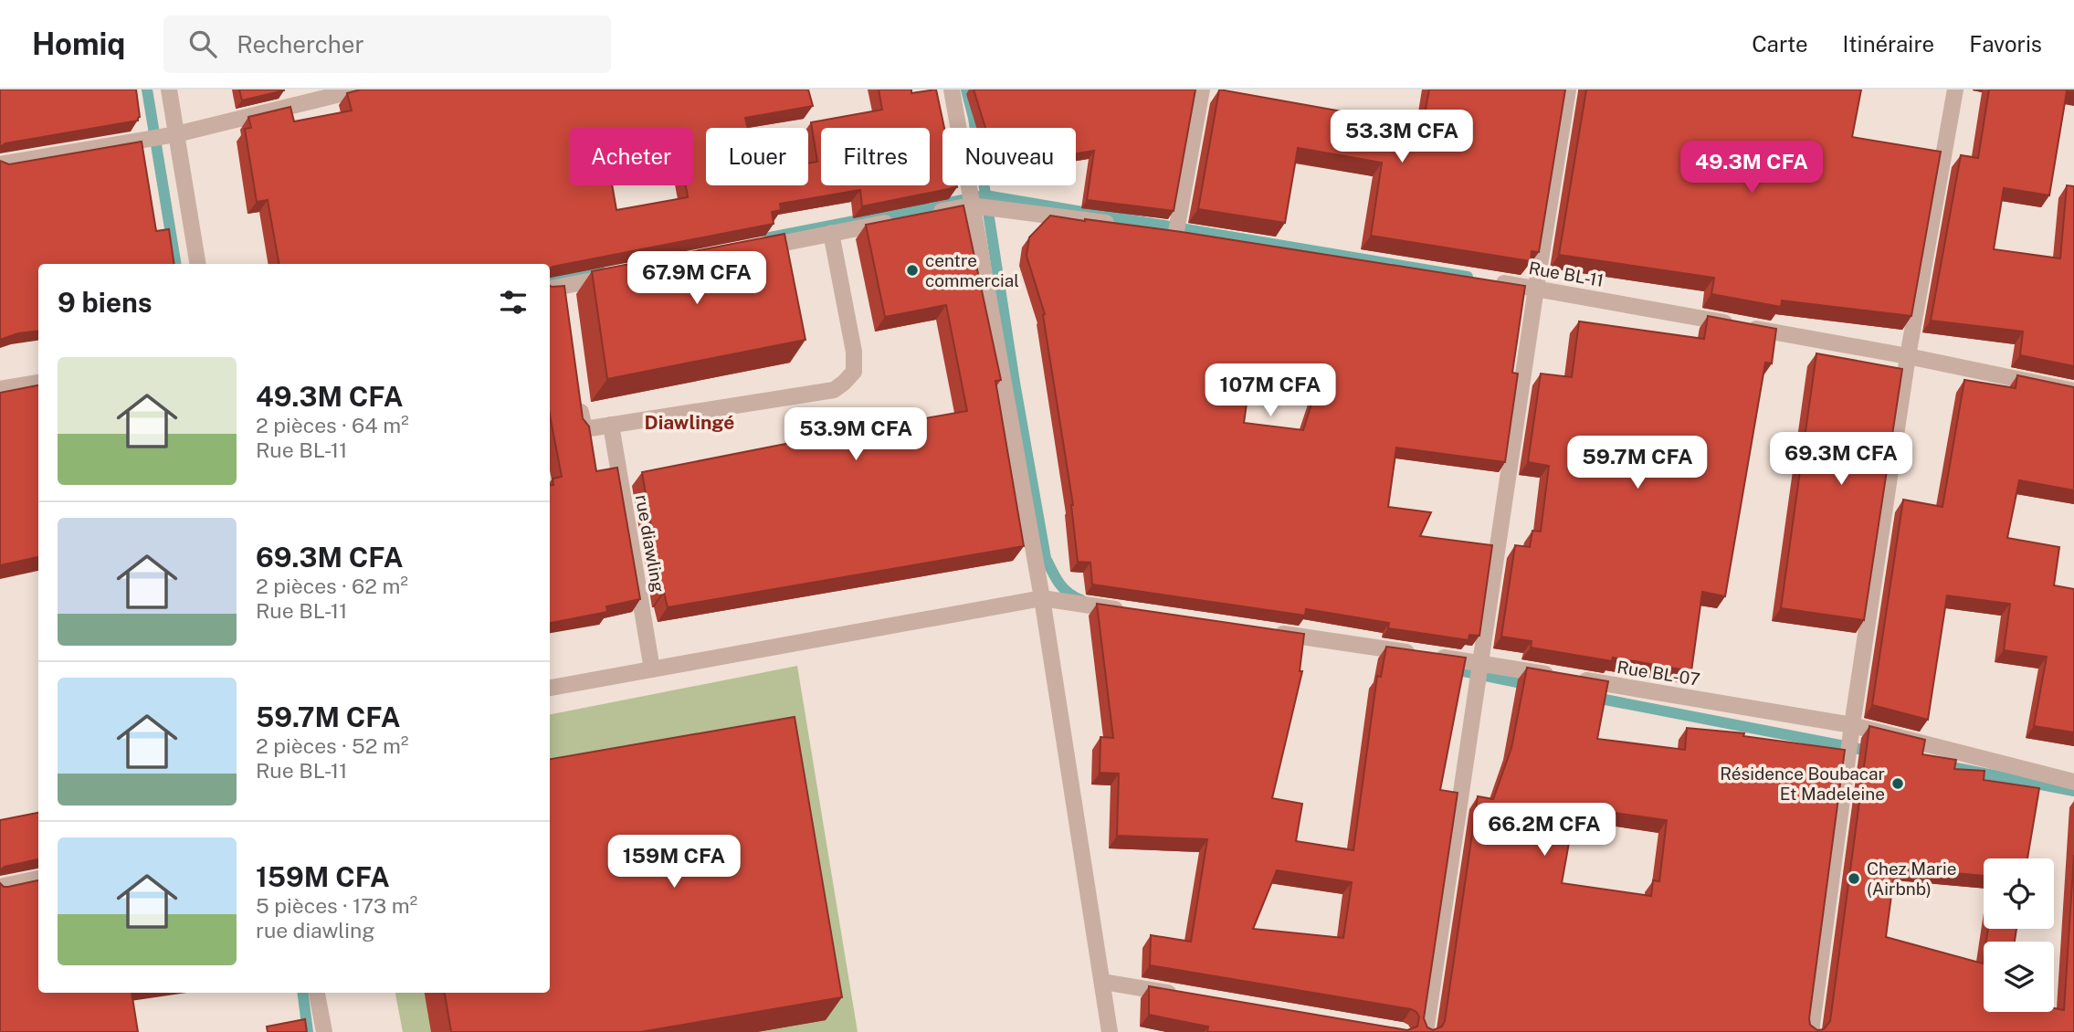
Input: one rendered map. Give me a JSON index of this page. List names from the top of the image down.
{
  "streets": {
    "street": ["Rue BL-11", "rue diawling", "Rue BL-07"]
  },
  "districts": ["Diawlingé"],
  "places": ["centre commercial", "Résidence Boubacar Et Madeleine", "Chez Marie (Airbnb)"],
  "page": {
    "header": "Homiq",
    "search": "Rechercher",
    "nav": ["Carte", "Itinéraire", "Favoris"],
    "price": [
      "53.3M CFA",
      "49.3M CFA",
      "67.9M CFA",
      "107M CFA",
      "53.9M CFA",
      "69.3M CFA",
      "59.7M CFA",
      "66.2M CFA",
      "159M CFA"
    ],
    "chip": [
      "Acheter",
      "Louer",
      "Filtres",
      "Nouveau"
    ],
    "heading": "9 biens",
    "list": [
      {
        "name": "49.3M CFA",
        "note": "2 pièces · 64 m² · Rue BL-11"
      },
      {
        "name": "69.3M CFA",
        "note": "2 pièces · 62 m² · Rue BL-11"
      },
      {
        "name": "59.7M CFA",
        "note": "2 pièces · 52 m² · Rue BL-11"
      },
      {
        "name": "159M CFA",
        "note": "5 pièces · 173 m² · rue diawling"
      }
    ]
  }
}
